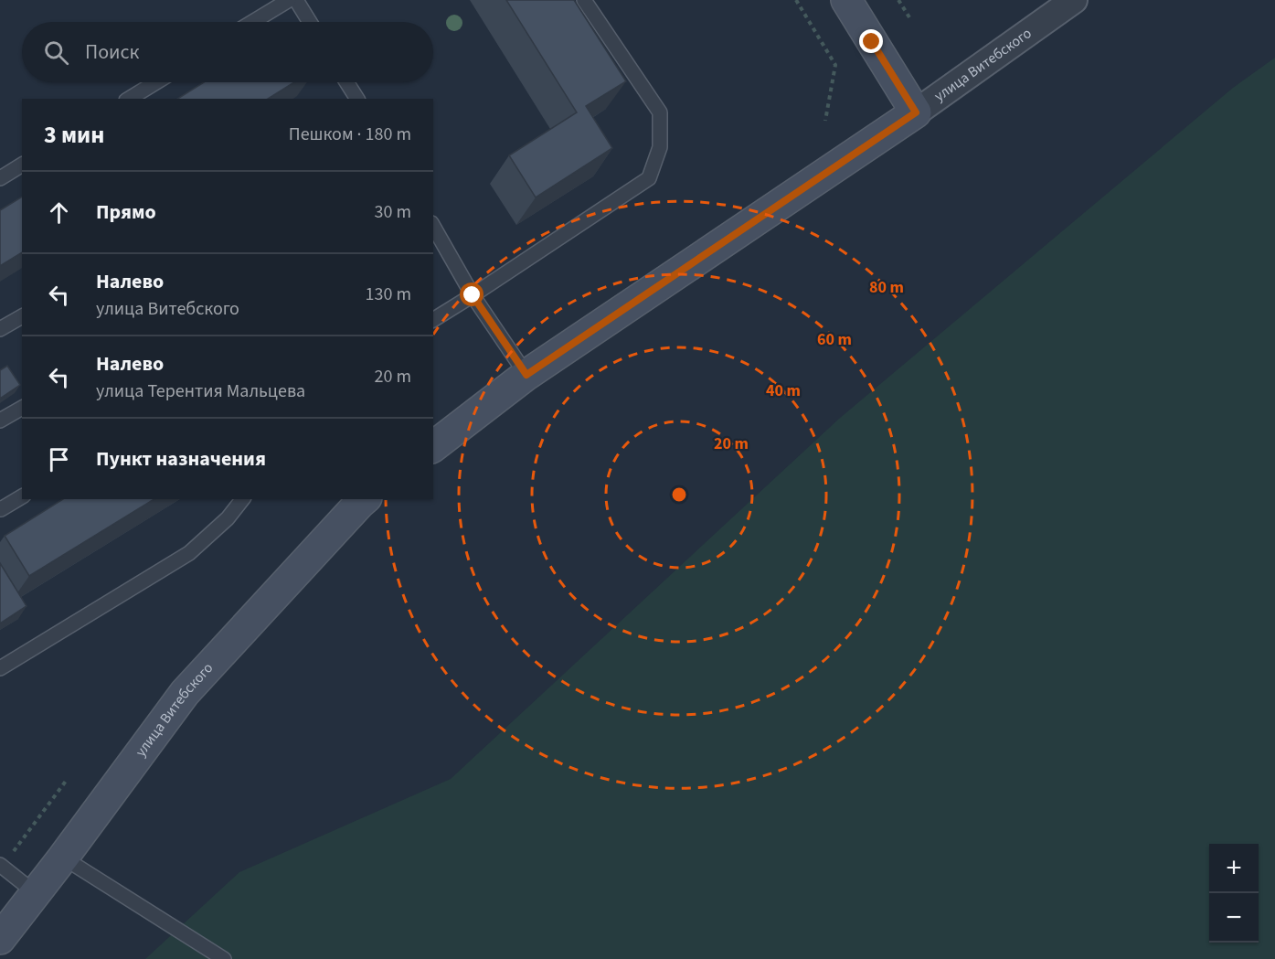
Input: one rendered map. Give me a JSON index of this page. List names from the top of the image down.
{
  "streets": {
    "street": ["улица Витебского"]
  },
  "page": {
    "search": "Поиск",
    "heading": ["3 мин", "Пешком · 180 m"],
    "list": [
      ["Прямо", "30 m"],
      ["Налево", "улица Витебского", "130 m"],
      ["Налево", "улица Терентия Мальцева", "20 m"],
      "Пункт назначения"
    ],
    "map_buttons": ["+", "−"]
  },
  "rings": [
    "80 m",
    "60 m",
    "40 m",
    "20 m"
  ]
}
